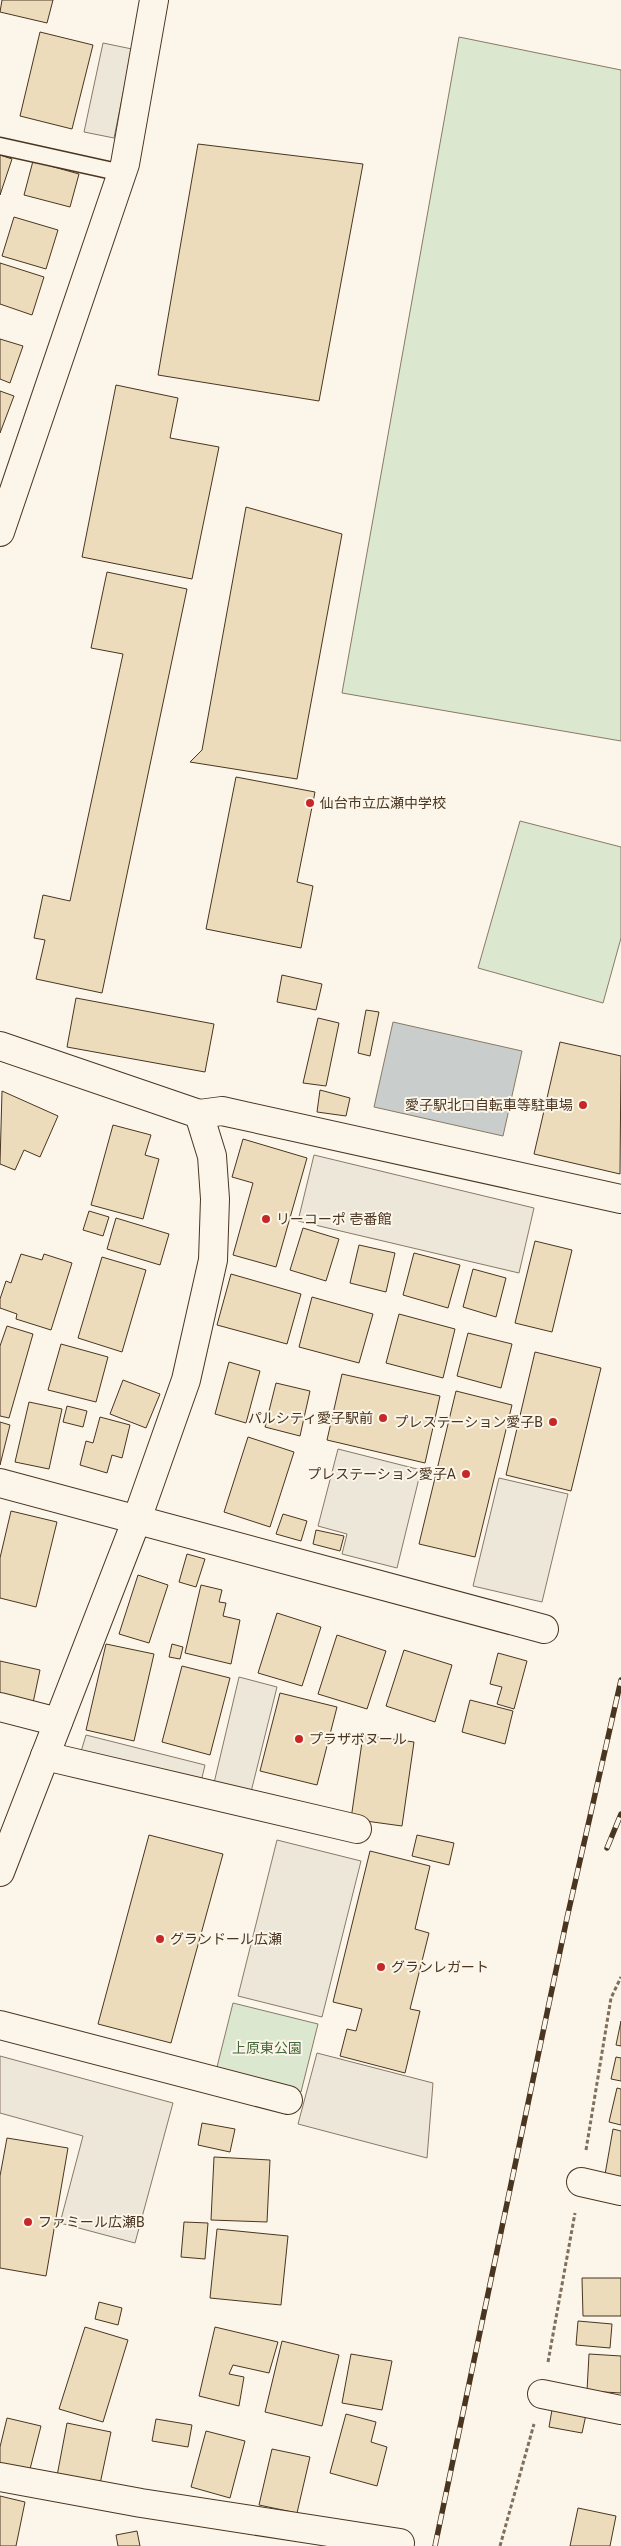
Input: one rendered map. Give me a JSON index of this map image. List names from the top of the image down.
{
  "parks": ["上原東公園"],
  "places": [
    "仙台市立広瀬中学校",
    "愛子駅北口自転車等駐車場",
    "リーコーポ 壱番館",
    "パルシティ愛子駅前",
    "プレステーション愛子B",
    "プレステーション愛子A",
    "プラザボヌール",
    "グランドール広瀬",
    "グランレガート",
    "ファミール広瀬B"
  ]
}
